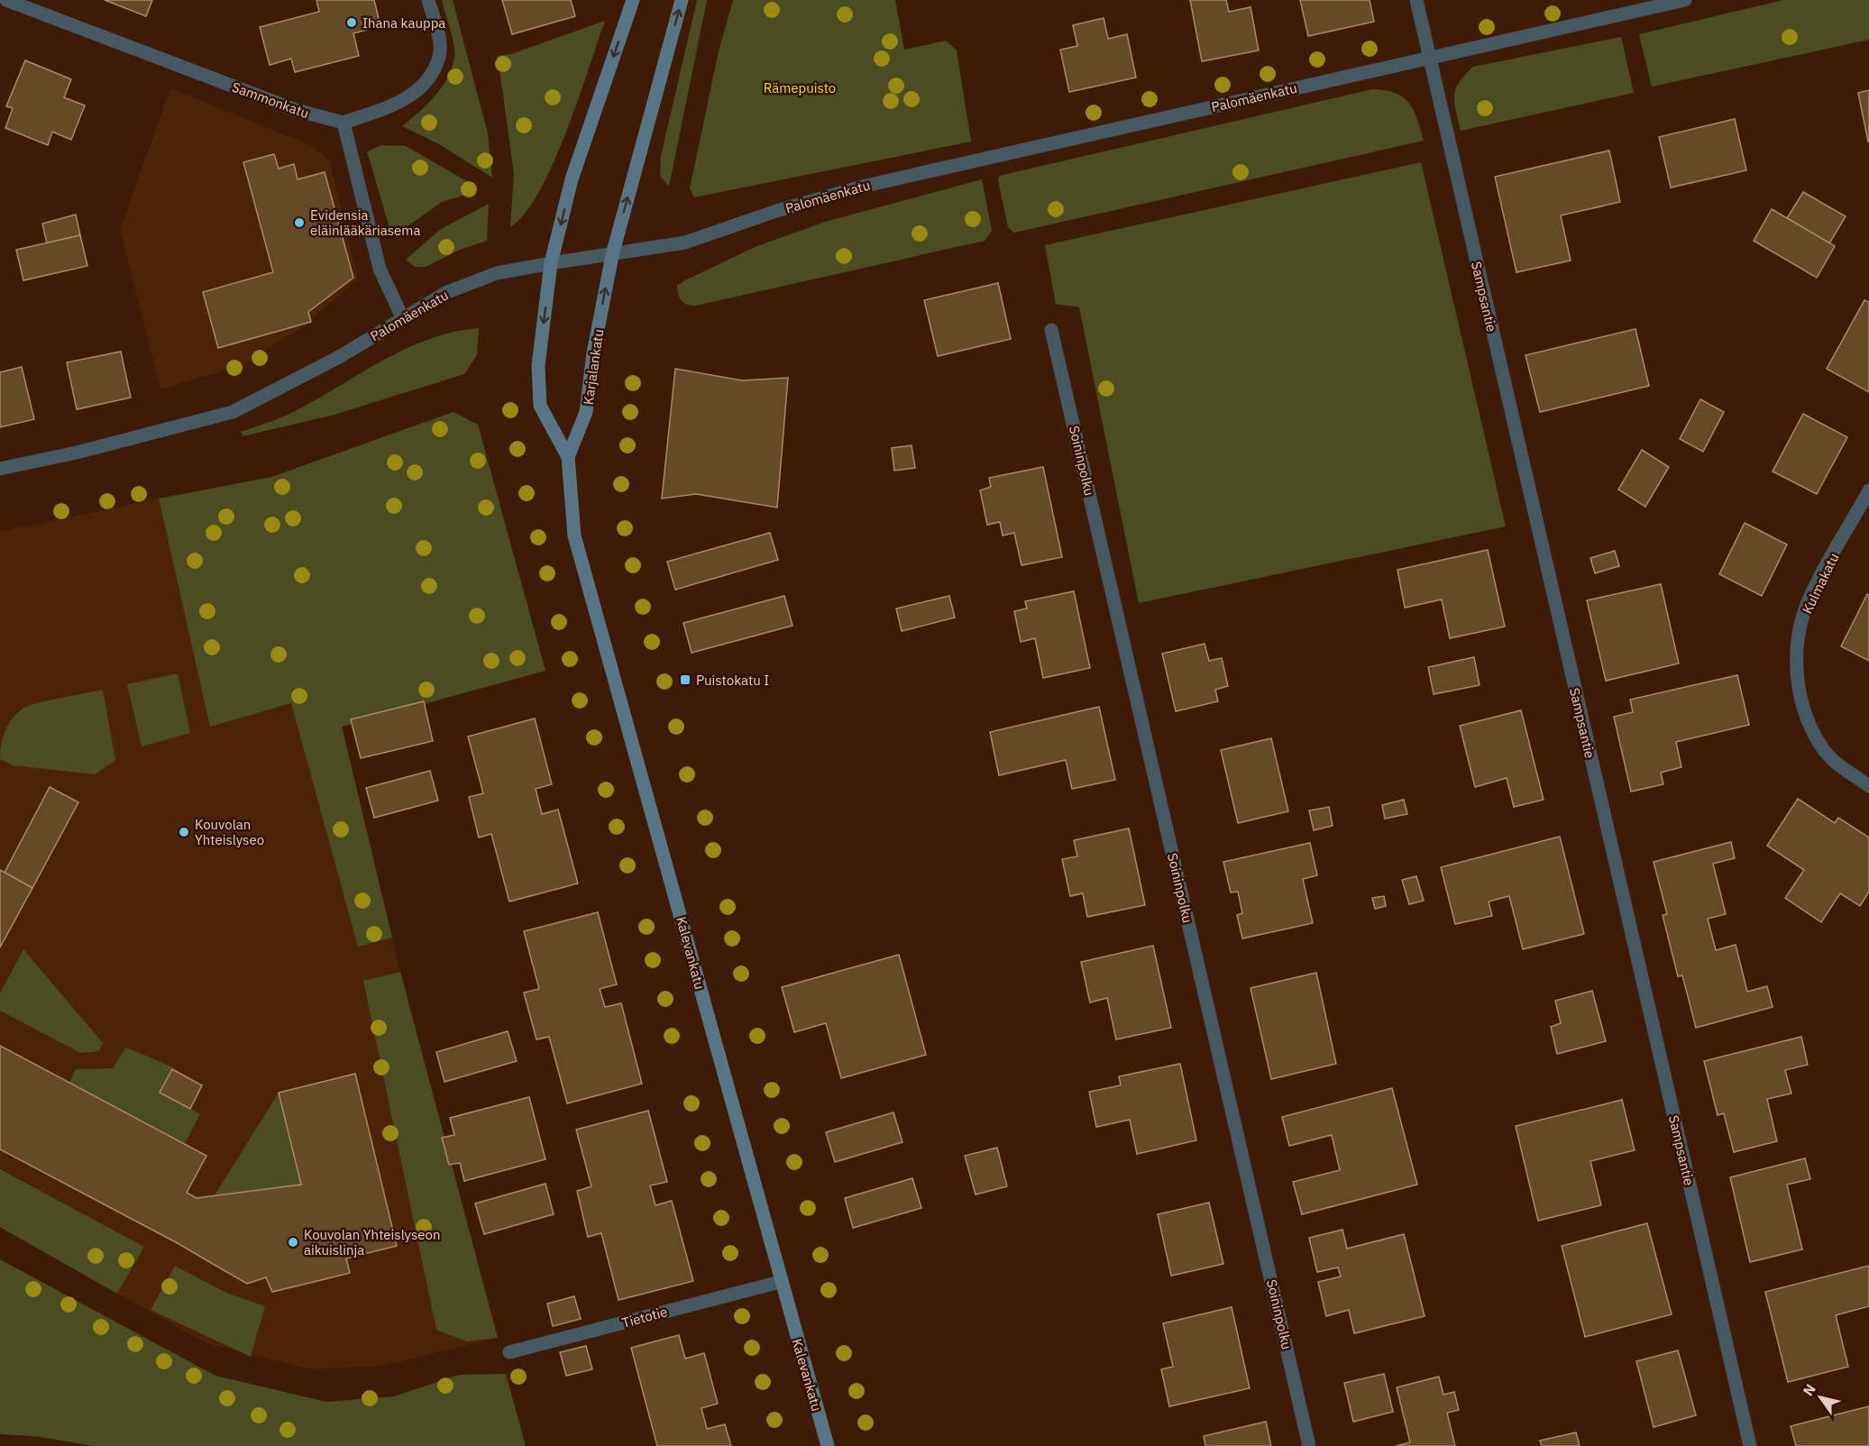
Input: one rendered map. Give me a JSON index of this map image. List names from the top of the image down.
{
  "streets": {
    "main road": ["Karjalankatu", "Kalevankatu"],
    "street": [
      "Palomäenkatu",
      "Sammonkatu",
      "Sampsantie",
      "Soininpolku",
      "Kulmakatu",
      "Tietotie"
    ]
  },
  "crossings": [
    ["Palomäenkatu", "Sampsantie"],
    ["Palomäenkatu", "Karjalankatu"],
    ["Karjalankatu", "Kalevankatu"],
    ["Kalevankatu", "Tietotie"]
  ],
  "parks": ["Rämepuisto"],
  "places": {
    "other": [
      "Ihana kauppa",
      "Evidensia eläinlääkäriasema",
      "Kouvolan Yhteislyseo",
      "Kouvolan Yhteislyseon aikuislinja"
    ],
    "transit": ["Puistokatu I"]
  },
  "north": "top left"
}
